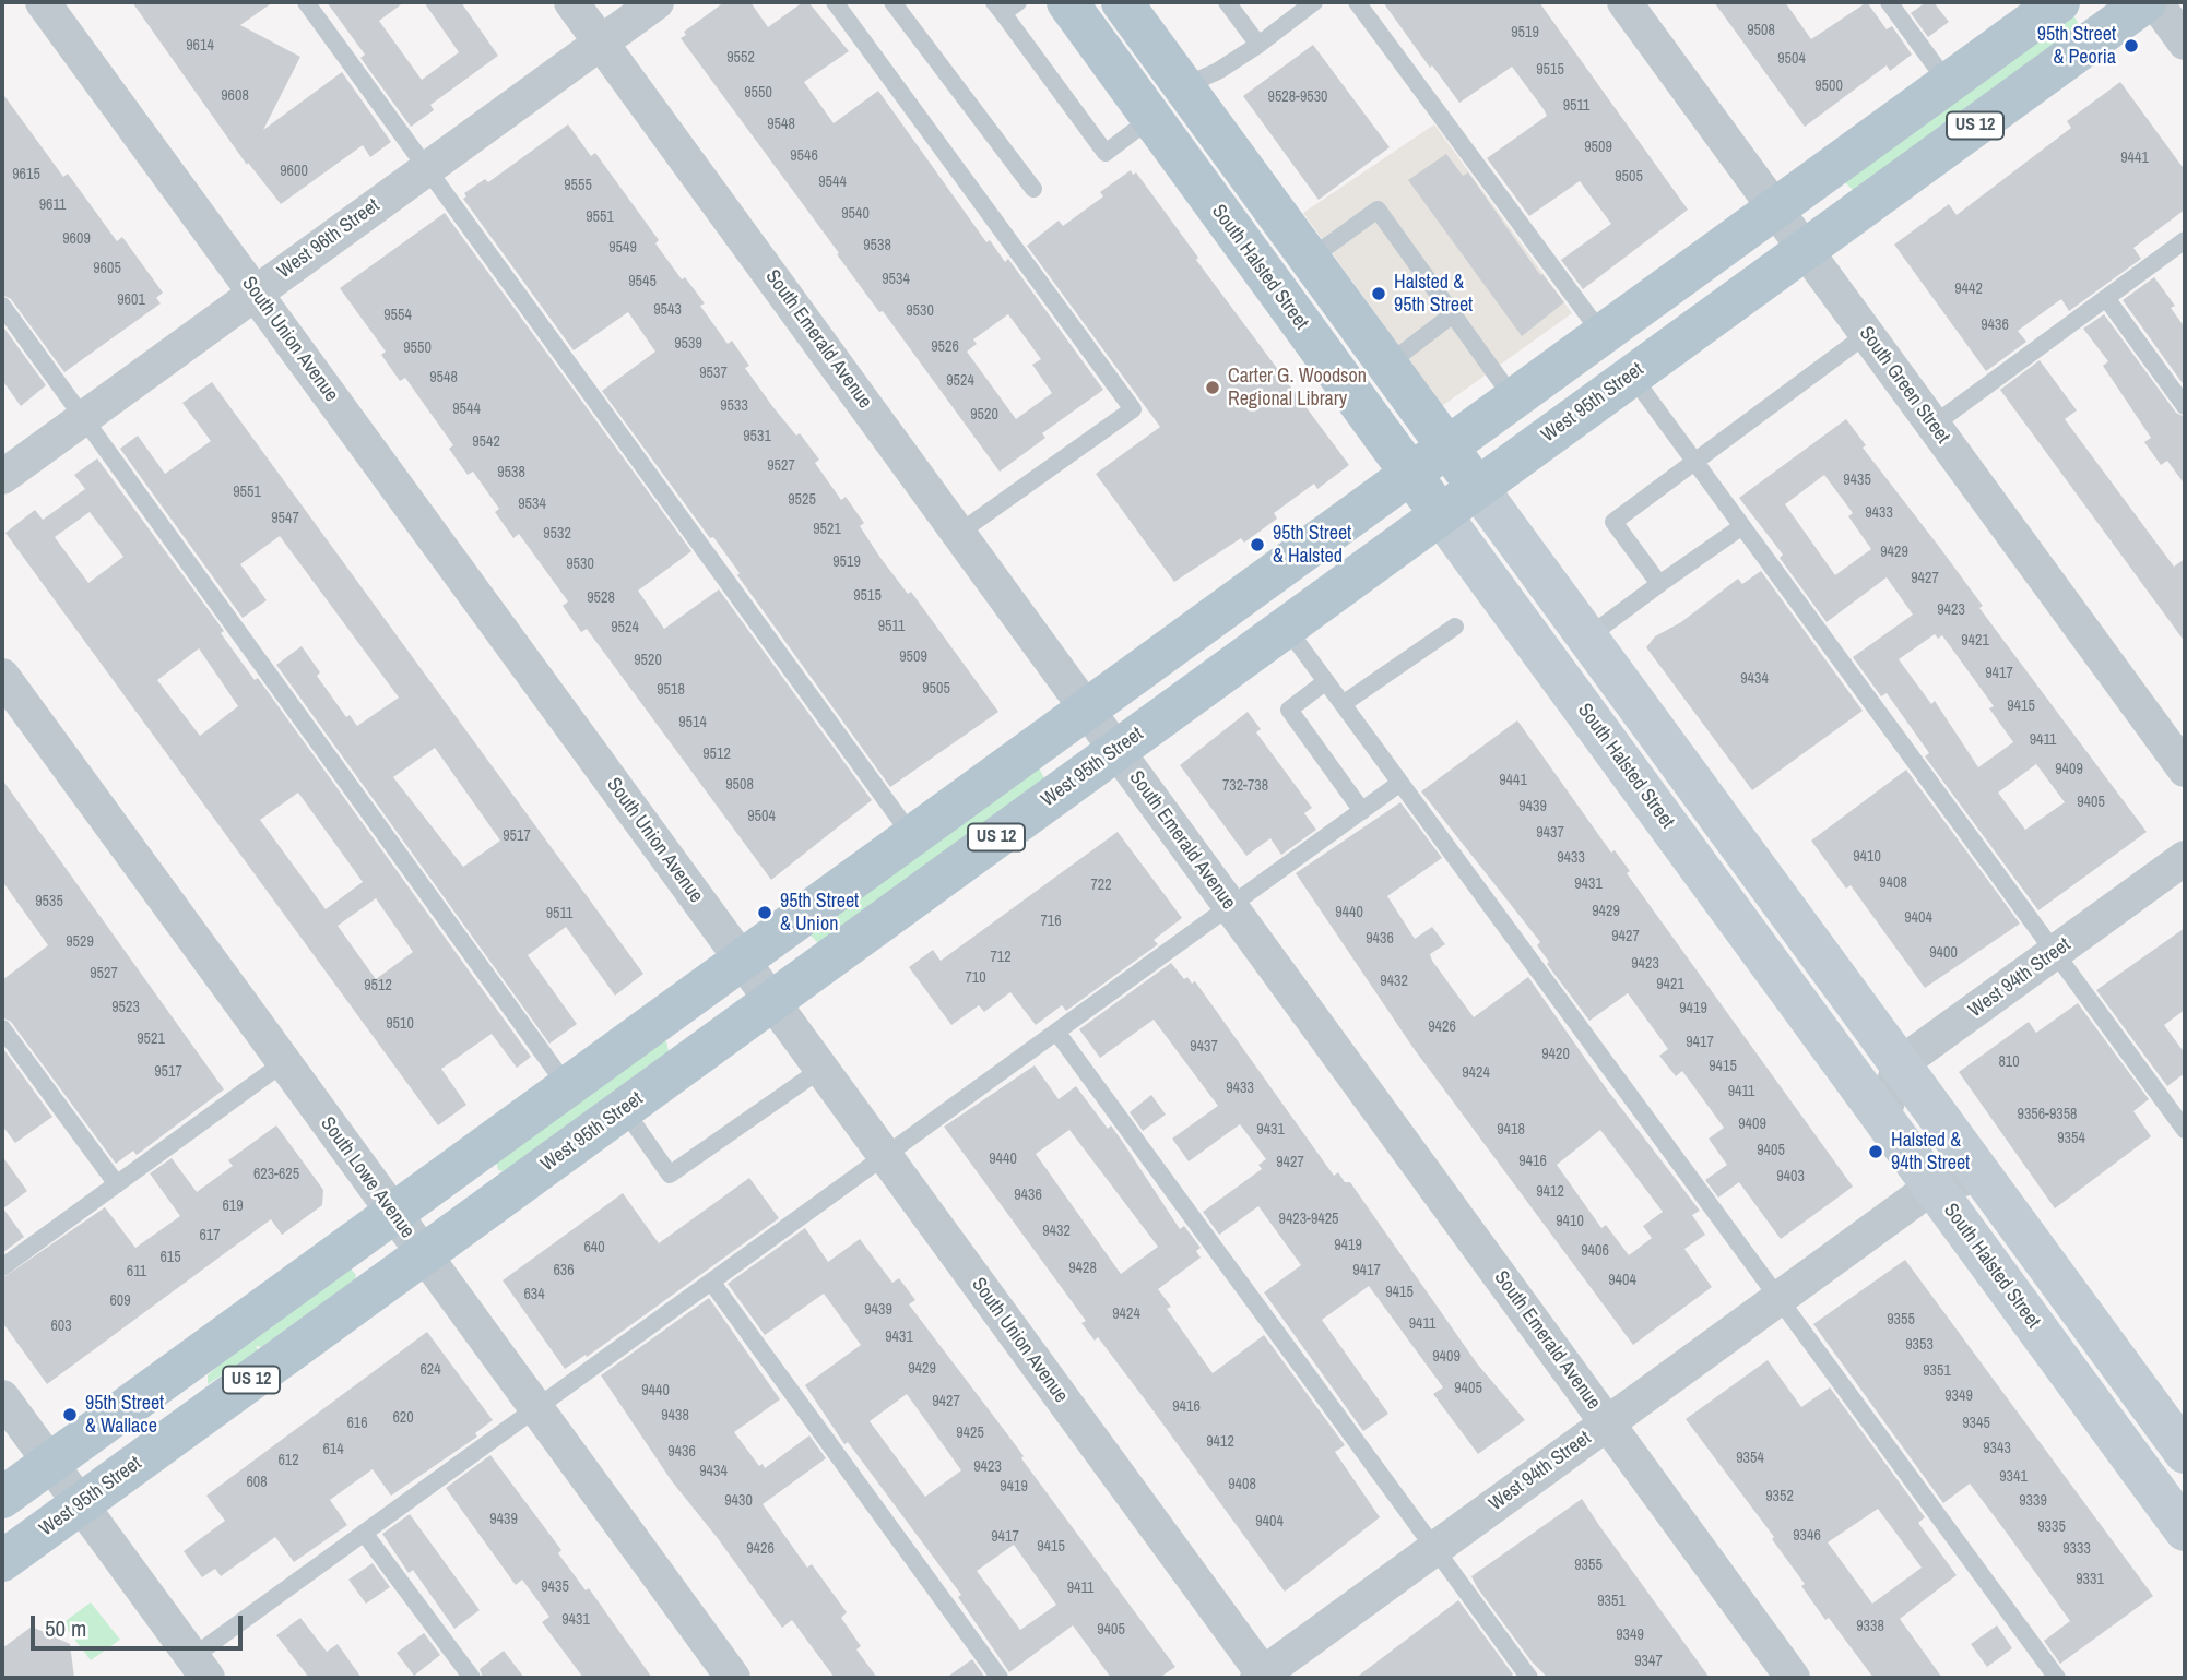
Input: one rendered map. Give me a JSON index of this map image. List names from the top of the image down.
{
  "streets": {
    "main road": ["US 12", "South Halsted Street", "West 95th Street"],
    "street": [
      "West 96th Street",
      "South Union Avenue",
      "South Emerald Avenue",
      "South Green Street",
      "West 94th Street",
      "South Lowe Avenue"
    ]
  },
  "crossings": [
    ["US 12", "South Halsted Street"],
    ["US 12", "South Union Avenue"],
    ["US 12", "South Emerald Avenue"],
    ["US 12", "South Green Street"],
    ["US 12", "South Lowe Avenue"],
    ["West 96th Street", "South Union Avenue"],
    ["West 96th Street", "South Emerald Avenue"],
    ["South Halsted Street", "West 95th Street"],
    ["South Halsted Street", "West 94th Street"],
    ["South Union Avenue", "West 95th Street"],
    ["South Union Avenue", "West 94th Street"],
    ["South Emerald Avenue", "West 95th Street"],
    ["South Emerald Avenue", "West 94th Street"],
    ["South Green Street", "West 95th Street"],
    ["West 95th Street", "South Lowe Avenue"]
  ],
  "places": [
    "95th Street & Peoria",
    "Halsted & 95th Street",
    "Carter G. Woodson Regional Library",
    "95th Street & Halsted",
    "95th Street & Union",
    "Halsted & 94th Street",
    "95th Street & Wallace"
  ],
  "house_numbers": [
    "9508",
    "9519",
    "9614",
    "9552",
    "9504",
    "9515",
    "9500",
    "9550",
    "9608",
    "9528-9530",
    "9511",
    "9548",
    "9509",
    "9546",
    "9441",
    "9600",
    "9615",
    "9505",
    "9544",
    "9555",
    "9611",
    "9540",
    "9551",
    "9609",
    "9538",
    "9549",
    "9605",
    "9534",
    "9545",
    "9442",
    "9601",
    "9543",
    "9530",
    "9554",
    "9436",
    "9539",
    "9526",
    "9550",
    "9537",
    "9548",
    "9524",
    "9533",
    "9544",
    "9520",
    "9531",
    "9542",
    "9527",
    "9538",
    "9435",
    "9551",
    "9525",
    "9534",
    "9433",
    "9547",
    "9521",
    "9532",
    "9429",
    "9519",
    "9530",
    "9427",
    "9515",
    "9528",
    "9423",
    "9511",
    "9524",
    "9421",
    "9509",
    "9520",
    "9417",
    "9434",
    "9505",
    "9518",
    "9415",
    "9514",
    "9411",
    "9512",
    "9409",
    "9441",
    "9508",
    "732-738",
    "9405",
    "9439",
    "9504",
    "9437",
    "9517",
    "9410",
    "9433",
    "9408",
    "9431",
    "722",
    "9535",
    "9429",
    "9440",
    "9511",
    "9404",
    "716",
    "9427",
    "9436",
    "9529",
    "9400",
    "712",
    "9423",
    "9527",
    "710",
    "9432",
    "9421",
    "9512",
    "9523",
    "9419",
    "9510",
    "9426",
    "9521",
    "9417",
    "9437",
    "9420",
    "810",
    "9415",
    "9517",
    "9424",
    "9433",
    "9411",
    "9356-9358",
    "9409",
    "9431",
    "9418",
    "9354",
    "9405",
    "9440",
    "9416",
    "9427",
    "623-625",
    "9403",
    "9412",
    "9436",
    "619",
    "9423-9425",
    "9410",
    "9432",
    "617",
    "9419",
    "640",
    "9406",
    "615",
    "9428",
    "636",
    "9417",
    "611",
    "9404",
    "9415",
    "634",
    "609",
    "9439",
    "9424",
    "9355",
    "9411",
    "603",
    "9431",
    "9353",
    "9409",
    "9429",
    "624",
    "9351",
    "9405",
    "9440",
    "9349",
    "9427",
    "9416",
    "9438",
    "620",
    "616",
    "9345",
    "9425",
    "9412",
    "9343",
    "614",
    "9436",
    "9354",
    "612",
    "9423",
    "9434",
    "9341",
    "608",
    "9408",
    "9419",
    "9352",
    "9430",
    "9339",
    "9439",
    "9404",
    "9335",
    "9346",
    "9417",
    "9415",
    "9426",
    "9333",
    "9355",
    "9331",
    "9435",
    "9411",
    "9351",
    "9431",
    "9338",
    "9405",
    "9349",
    "9347"
  ],
  "scale_bar": "50 m"
}
